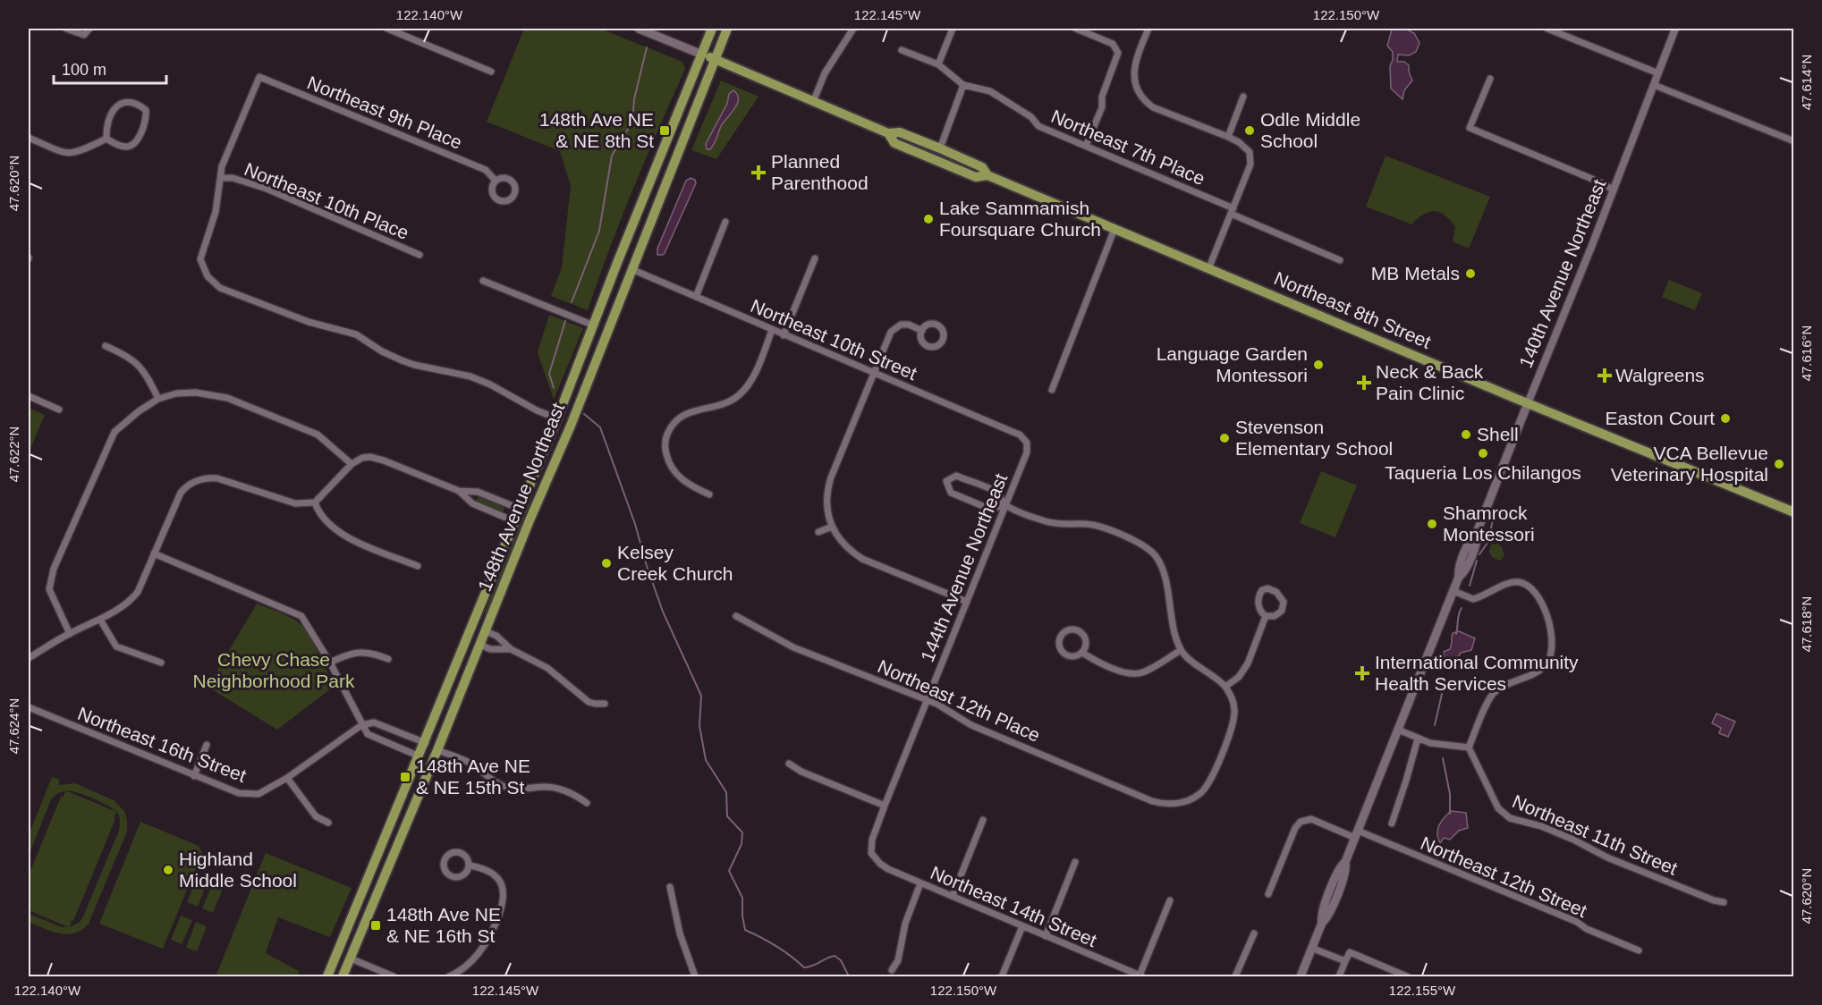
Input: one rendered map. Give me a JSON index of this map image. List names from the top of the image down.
{
  "streets": {
    "main road": ["140th Avenue Northeast", "Northeast 8th Street", "148th Avenue Northeast"],
    "street": [
      "Northeast 9th Place",
      "Northeast 7th Place",
      "Northeast 10th Place",
      "Northeast 10th Street",
      "144th Avenue Northeast",
      "Northeast 12th Place",
      "Northeast 16th Street",
      "Northeast 11th Street",
      "Northeast 12th Street",
      "Northeast 14th Street"
    ]
  },
  "crossings": [
    ["Northeast 9th Place", "Northeast 10th Place"],
    ["140th Avenue Northeast", "Northeast 8th Street"],
    ["140th Avenue Northeast", "Northeast 12th Street"],
    ["Northeast 8th Street", "148th Avenue Northeast"],
    ["Northeast 10th Street", "148th Avenue Northeast"],
    ["Northeast 10th Street", "144th Avenue Northeast"],
    ["144th Avenue Northeast", "Northeast 12th Place"],
    ["144th Avenue Northeast", "Northeast 14th Street"]
  ],
  "parks": ["Chevy Chase Neighborhood Park"],
  "places": {
    "transit": ["148th Ave NE & NE 8th St", "148th Ave NE & NE 15th St", "148th Ave NE & NE 16th St"],
    "other": [
      "Odle Middle School",
      "Lake Sammamish Foursquare Church",
      "MB Metals",
      "Language Garden Montessori",
      "Easton Court",
      "Shell",
      "Stevenson Elementary School",
      "Taqueria Los Chilangos",
      "VCA Bellevue Veterinary Hospital",
      "Shamrock Montessori",
      "Kelsey Creek Church",
      "Highland Middle School"
    ],
    "health": [
      "Planned Parenthood",
      "Walgreens",
      "Neck & Back Pain Clinic",
      "International Community Health Services"
    ]
  },
  "scale_bar": "100 m",
  "coordinates": [
    "122.140°W",
    "122.145°W",
    "122.150°W",
    "47.614°N",
    "47.620°N",
    "47.616°N",
    "47.622°N",
    "47.618°N",
    "47.624°N",
    "122.155°W"
  ]
}
